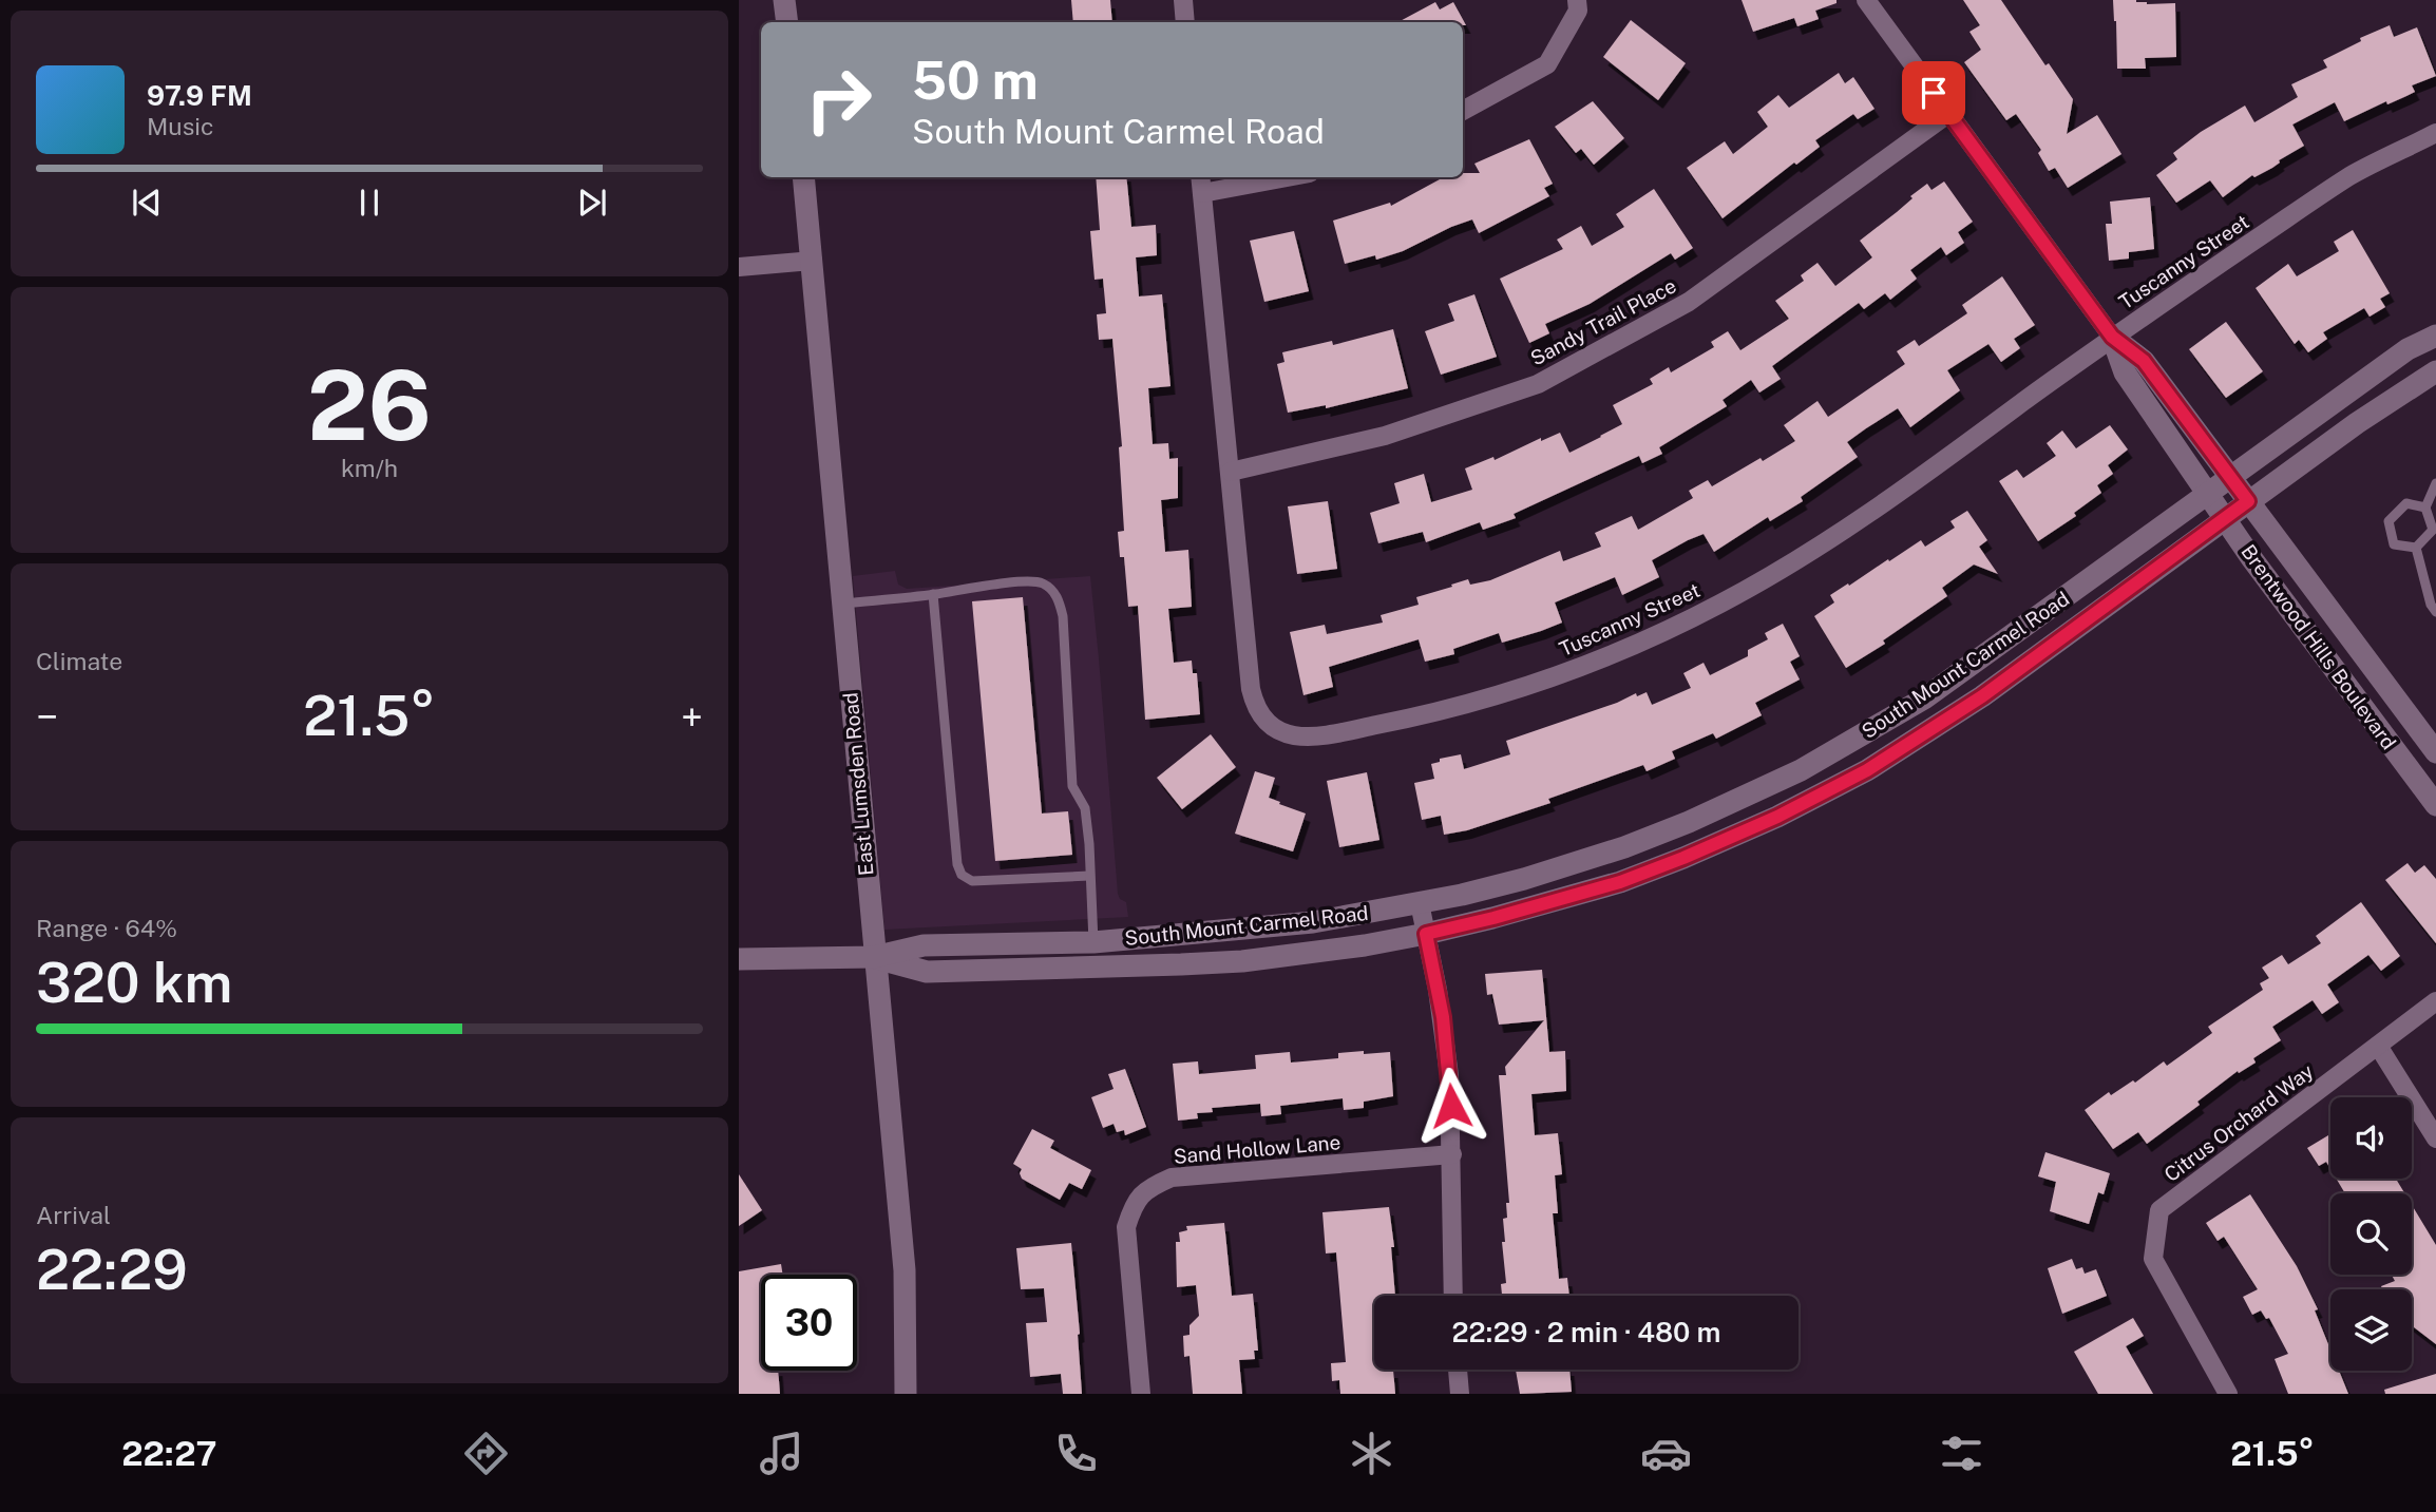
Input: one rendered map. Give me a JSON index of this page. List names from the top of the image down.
{
  "streets": {
    "street": [
      "Tuscanny Street",
      "Sandy Trail Place",
      "Brentwood Hills Boulevard",
      "South Mount Carmel Road",
      "East Lumsden Road",
      "Citrus Orchard Way",
      "Sand Hollow Lane"
    ]
  },
  "crossings": [
    ["Tuscanny Street", "Sandy Trail Place"],
    ["Tuscanny Street", "Brentwood Hills Boulevard"],
    ["Sandy Trail Place", "Brentwood Hills Boulevard"],
    ["Brentwood Hills Boulevard", "South Mount Carmel Road"],
    ["South Mount Carmel Road", "East Lumsden Road"]
  ],
  "page": {
    "turn": ["50 m", "South Mount Carmel Road"],
    "song": ["97.9 FM", "Music"],
    "tile": [
      ["26", "km/h"],
      "Climate",
      ["Range · 64%", "320 km"],
      ["Arrival", "22:29"]
    ],
    "heat": ["−", "21.5°", "+"],
    "limit": "30",
    "trip": "22:29 · 2 min · 480 m",
    "tabs": ["22:27", "21.5°"]
  }
}
